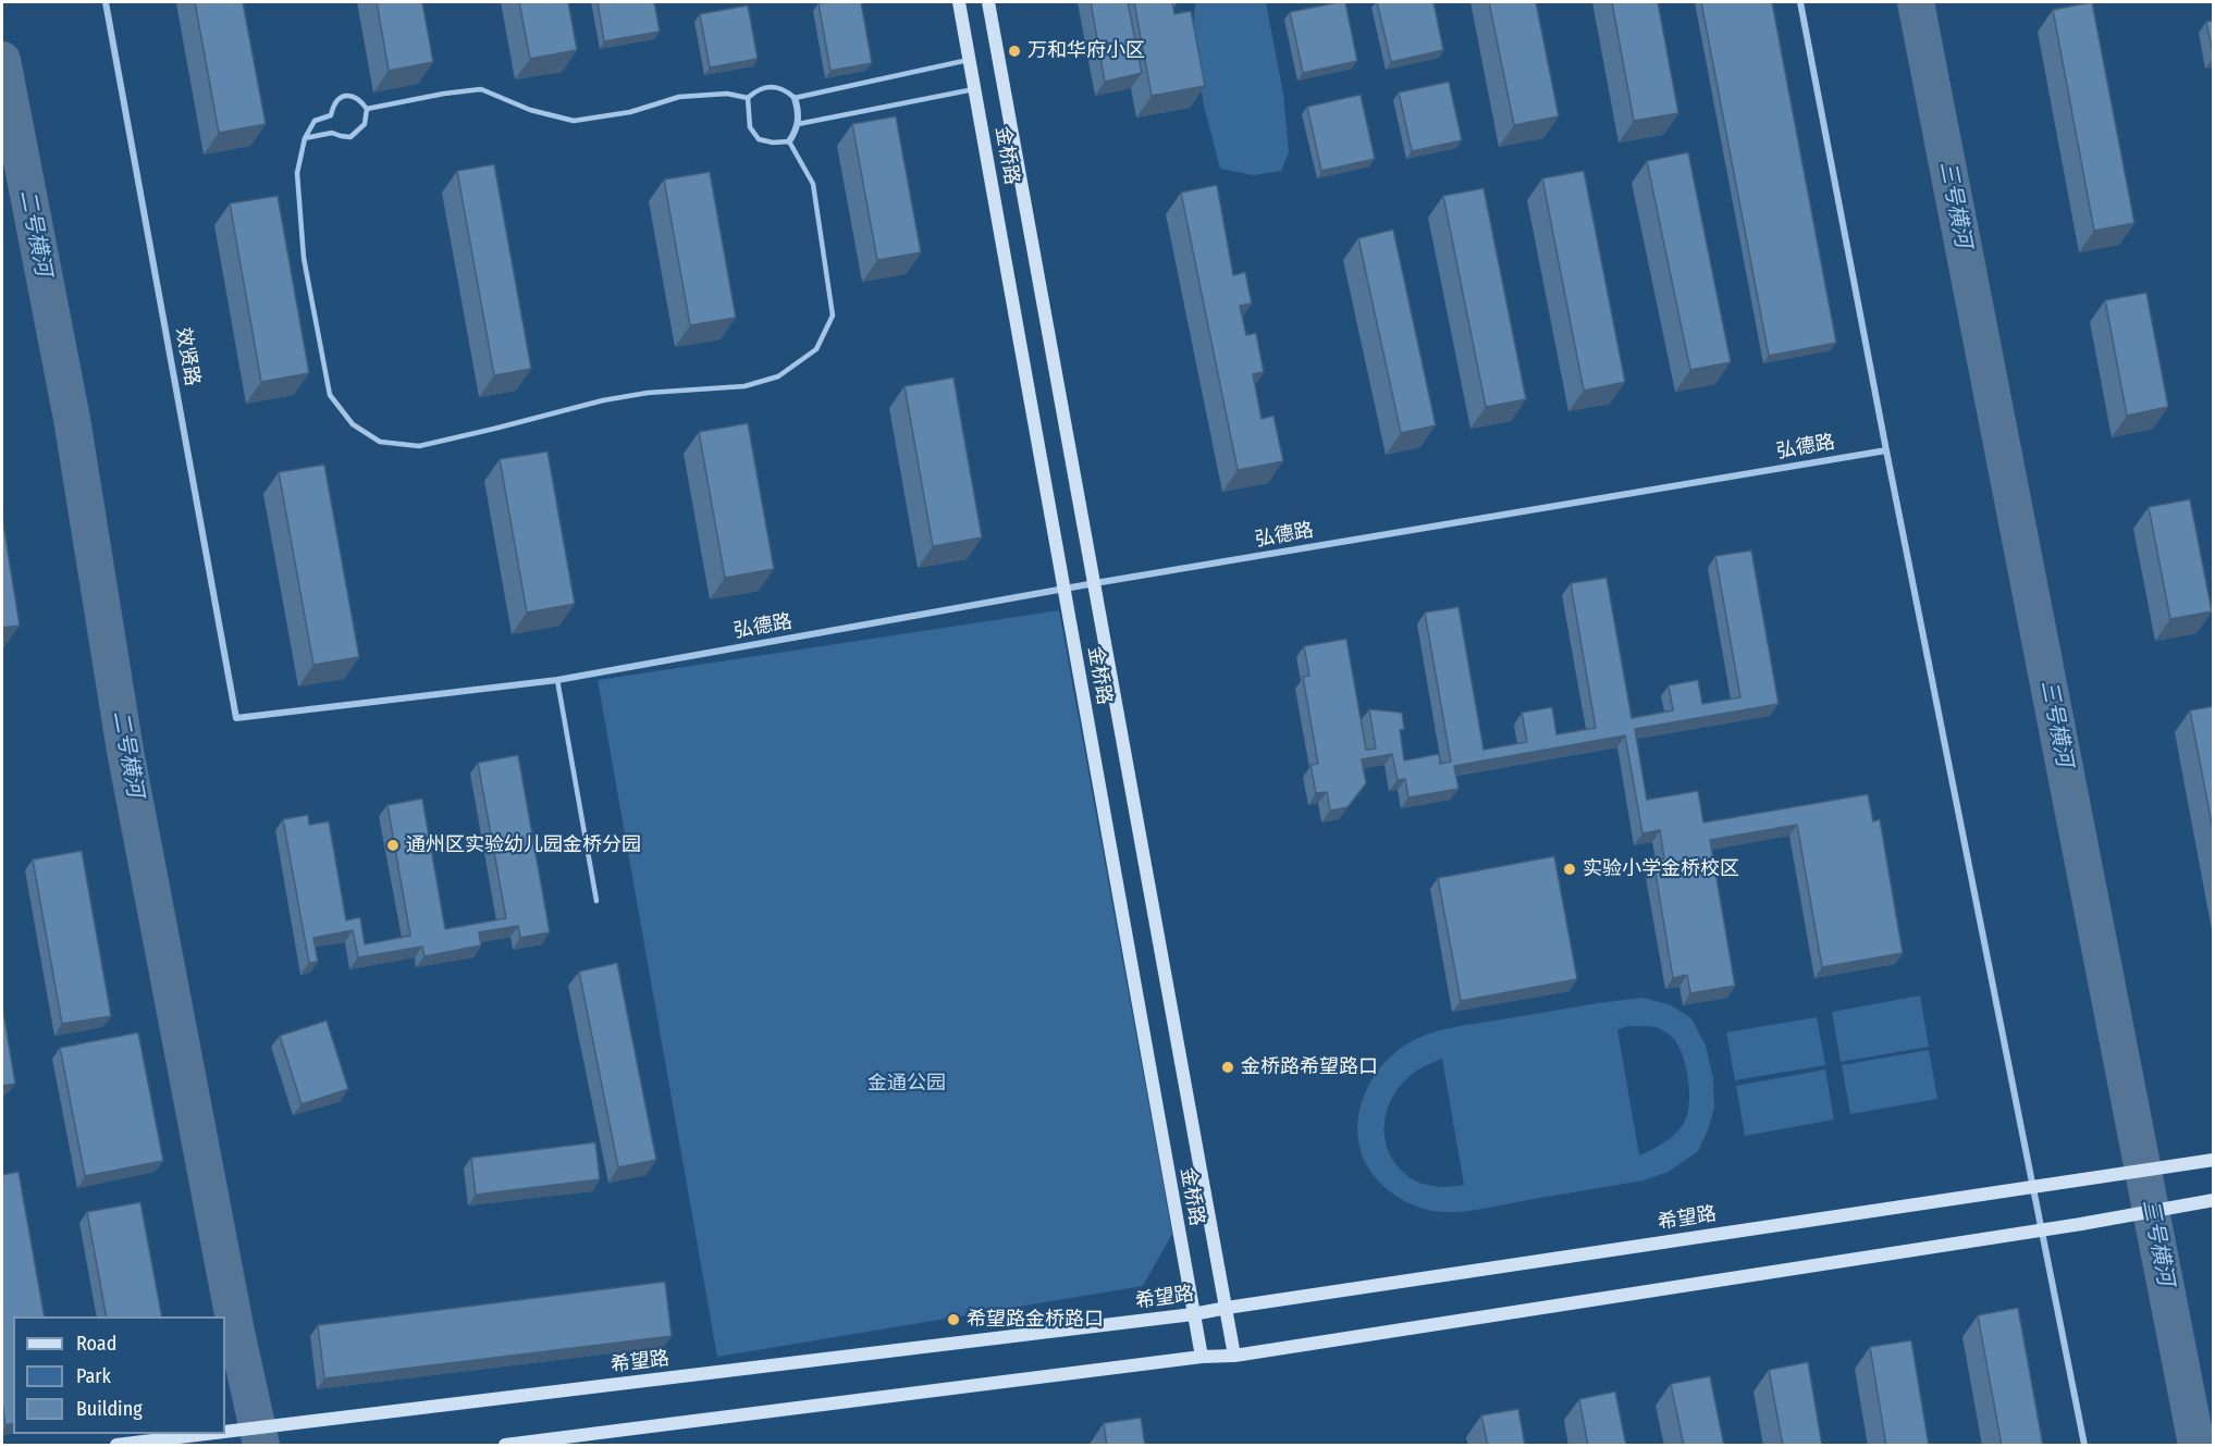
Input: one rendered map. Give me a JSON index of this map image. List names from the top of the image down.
{
  "streets": {
    "main road": ["金桥路", "希望路"],
    "street": ["效贤路", "弘德路"]
  },
  "crossings": [
    ["金桥路", "弘德路"],
    ["金桥路", "希望路"],
    ["效贤路", "弘德路"]
  ],
  "water": ["三号横河", "二号横河"],
  "parks": ["金通公园"],
  "places": [
    "万和华府小区",
    "通州区实验幼儿园金桥分园",
    "实验小学金桥校区",
    "金桥路希望路口",
    "希望路金桥路口"
  ],
  "legend": ["Road", "Park", "Building"]
}
